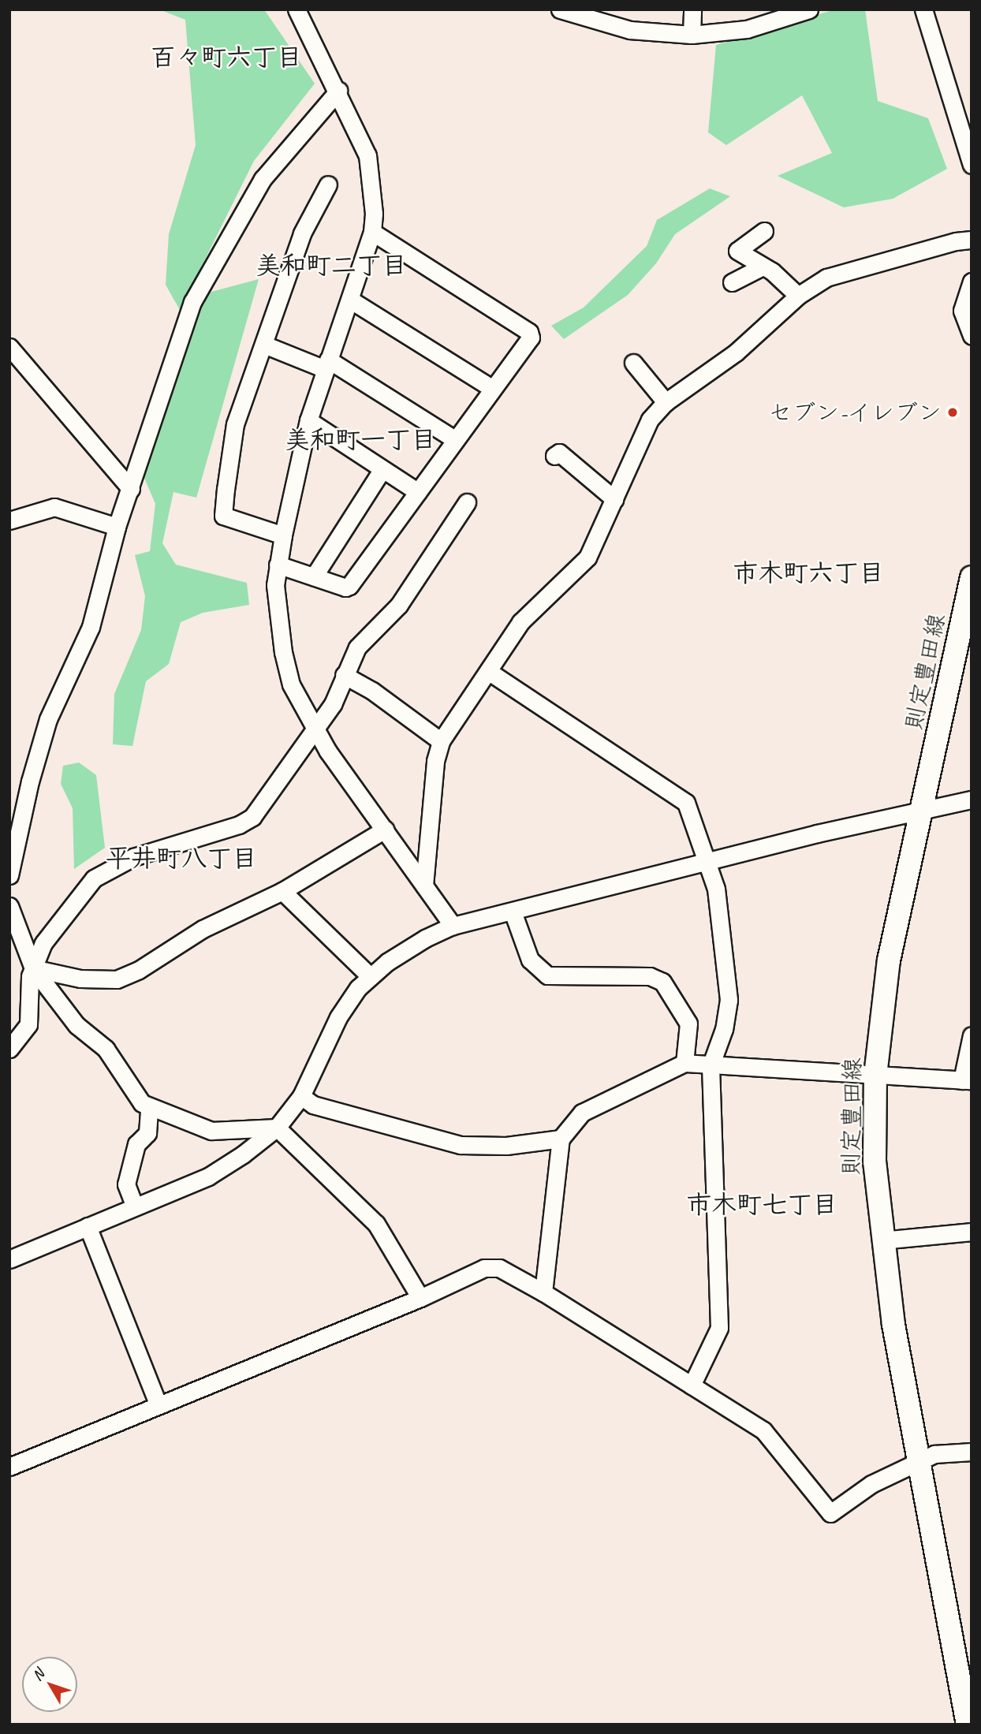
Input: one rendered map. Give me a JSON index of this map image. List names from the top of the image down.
{
  "streets": {
    "main road": ["則定豊田線"]
  },
  "districts": [
    "百々町六丁目",
    "美和町二丁目",
    "美和町一丁目",
    "市木町六丁目",
    "平井町八丁目",
    "市木町七丁目"
  ],
  "places": ["セブン-イレブン"],
  "north": "top left"
}
